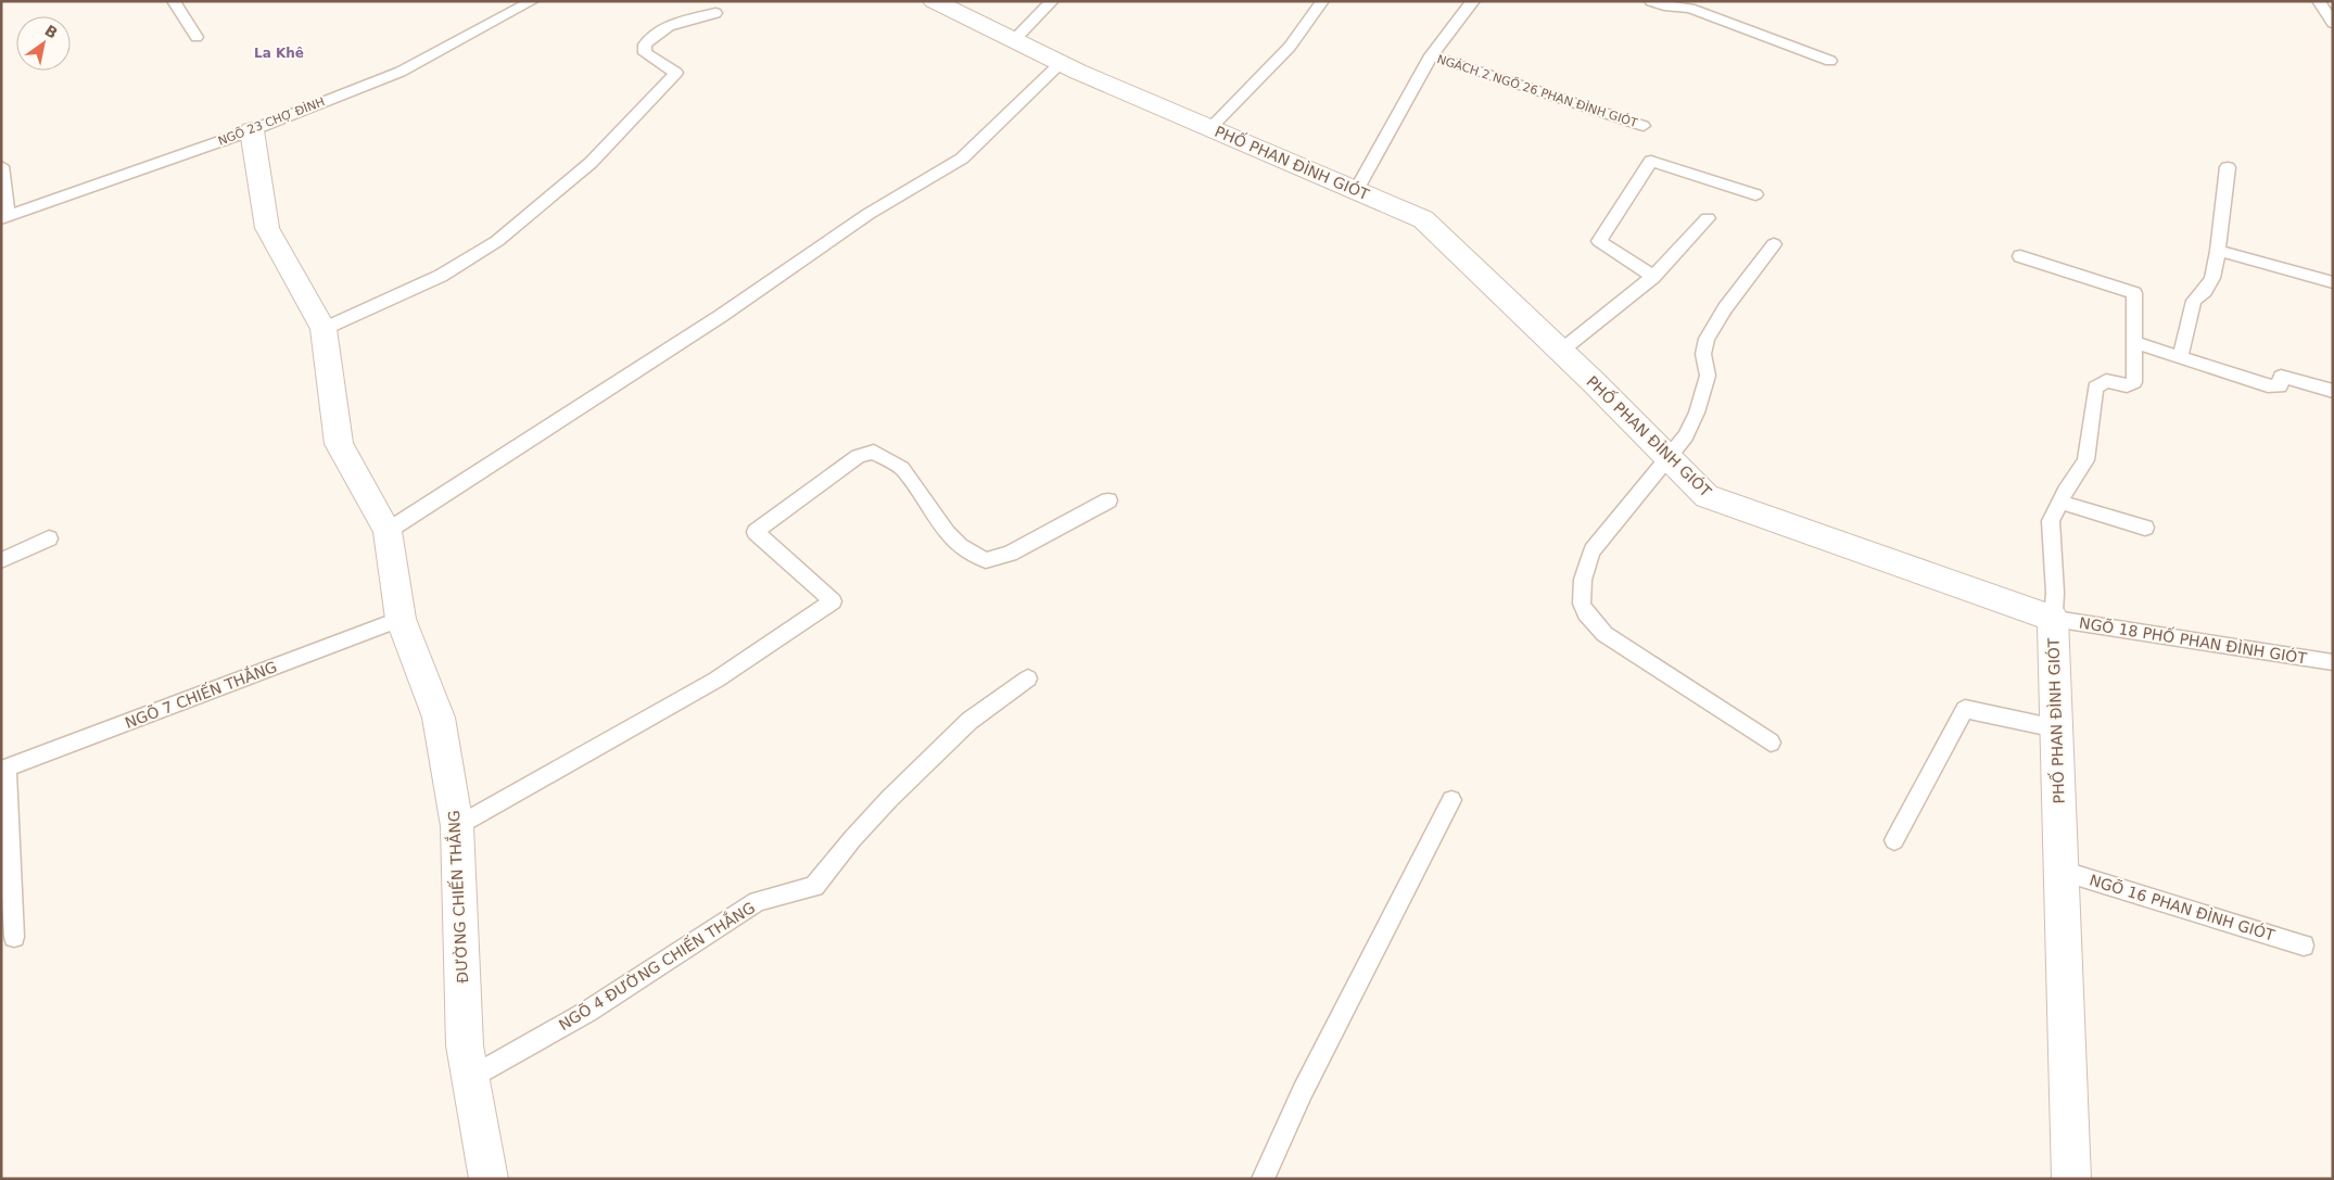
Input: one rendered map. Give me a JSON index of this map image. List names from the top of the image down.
{
  "streets": {
    "street": ["PHỐ PHAN ĐÌNH GIÓT", "ĐƯỜNG CHIẾN THẮNG"],
    "lane": [
      "NGÁCH 2 NGÕ 26 PHAN ĐÌNH GIÓT",
      "NGÕ 23 CHỢ ĐÌNH",
      "NGÕ 18 PHỐ PHAN ĐÌNH GIÓT",
      "NGÕ 7 CHIẾN THẮNG",
      "NGÕ 16 PHAN ĐÌNH GIÓT",
      "NGÕ 4 ĐƯỜNG CHIẾN THẮNG"
    ]
  },
  "crossings": [
    ["NGÕ 23 CHỢ ĐÌNH", "ĐƯỜNG CHIẾN THẮNG"],
    ["PHỐ PHAN ĐÌNH GIÓT", "NGÕ 18 PHỐ PHAN ĐÌNH GIÓT"],
    ["PHỐ PHAN ĐÌNH GIÓT", "NGÕ 16 PHAN ĐÌNH GIÓT"],
    ["NGÕ 7 CHIẾN THẮNG", "ĐƯỜNG CHIẾN THẮNG"],
    ["ĐƯỜNG CHIẾN THẮNG", "NGÕ 4 ĐƯỜNG CHIẾN THẮNG"]
  ],
  "districts": ["La Khê"],
  "north": "top right"
}
